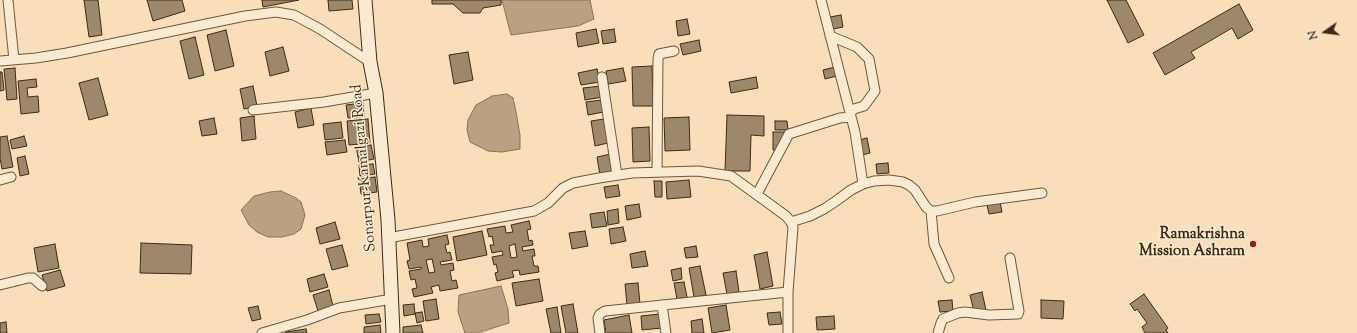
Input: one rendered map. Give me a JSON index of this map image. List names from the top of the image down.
{
  "streets": {
    "main road": ["Sonarpur-Kamalgazi Road"]
  },
  "places": ["Ramakrishna Mission Ashram"],
  "north": "left"
}
